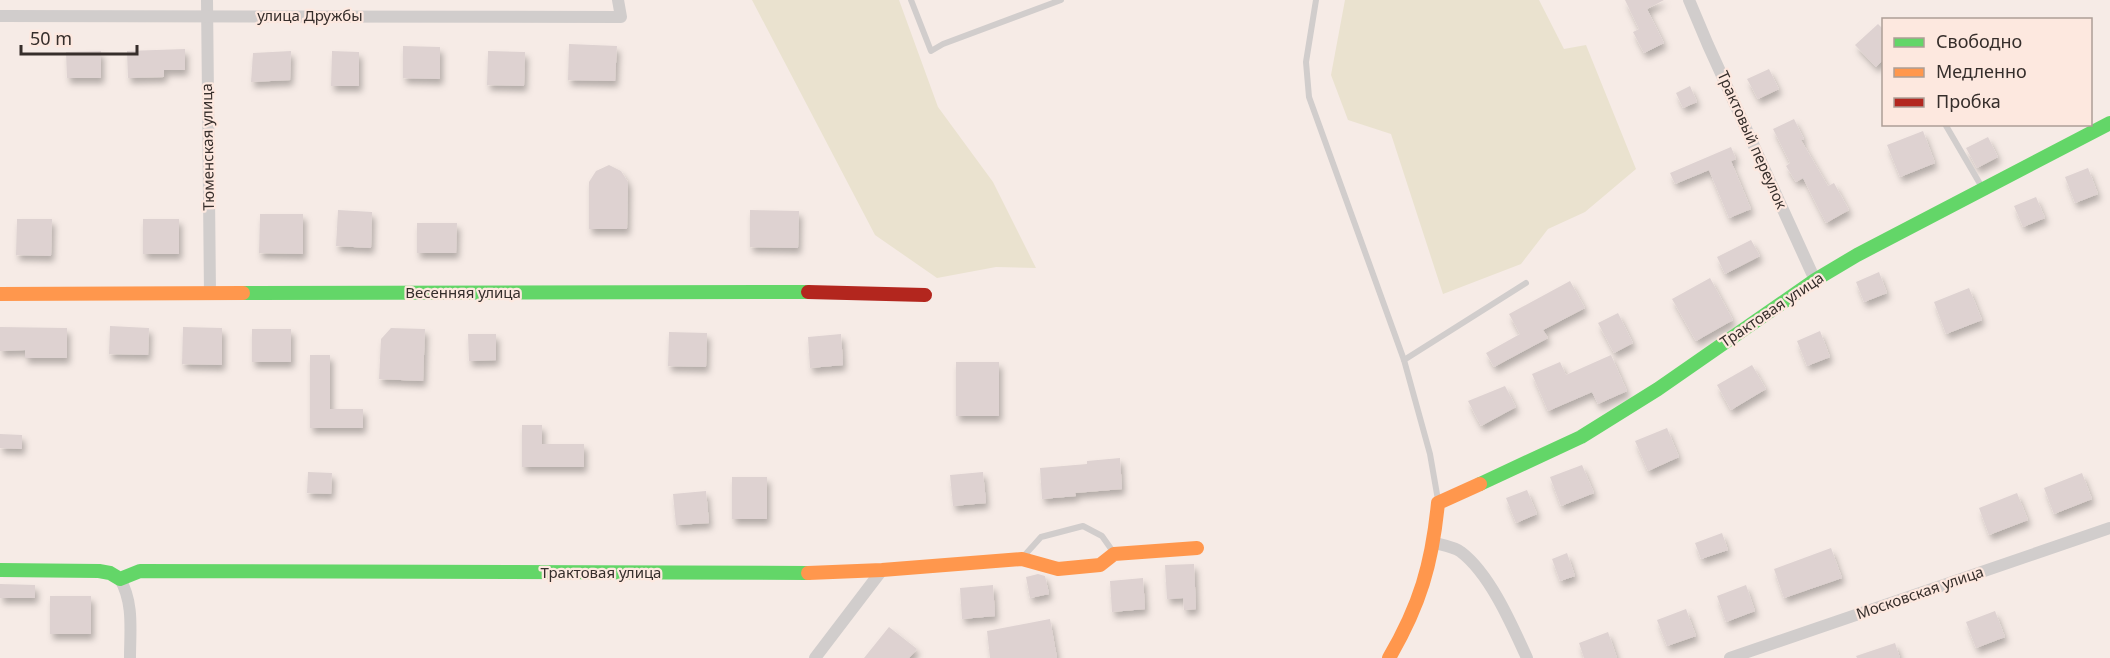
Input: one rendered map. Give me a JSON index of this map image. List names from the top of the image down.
{
  "streets": {
    "street": [
      "улица Дружбы",
      "Трактовый переулок",
      "Тюменская улица",
      "Весенняя улица",
      "Трактовая улица",
      "Московская улица"
    ]
  },
  "crossings": [
    ["улица Дружбы", "Тюменская улица"],
    ["Трактовый переулок", "Трактовая улица"],
    ["Тюменская улица", "Весенняя улица"]
  ],
  "legend": ["Свободно", "Медленно", "Пробка"],
  "scale_bar": "50 m"
}
